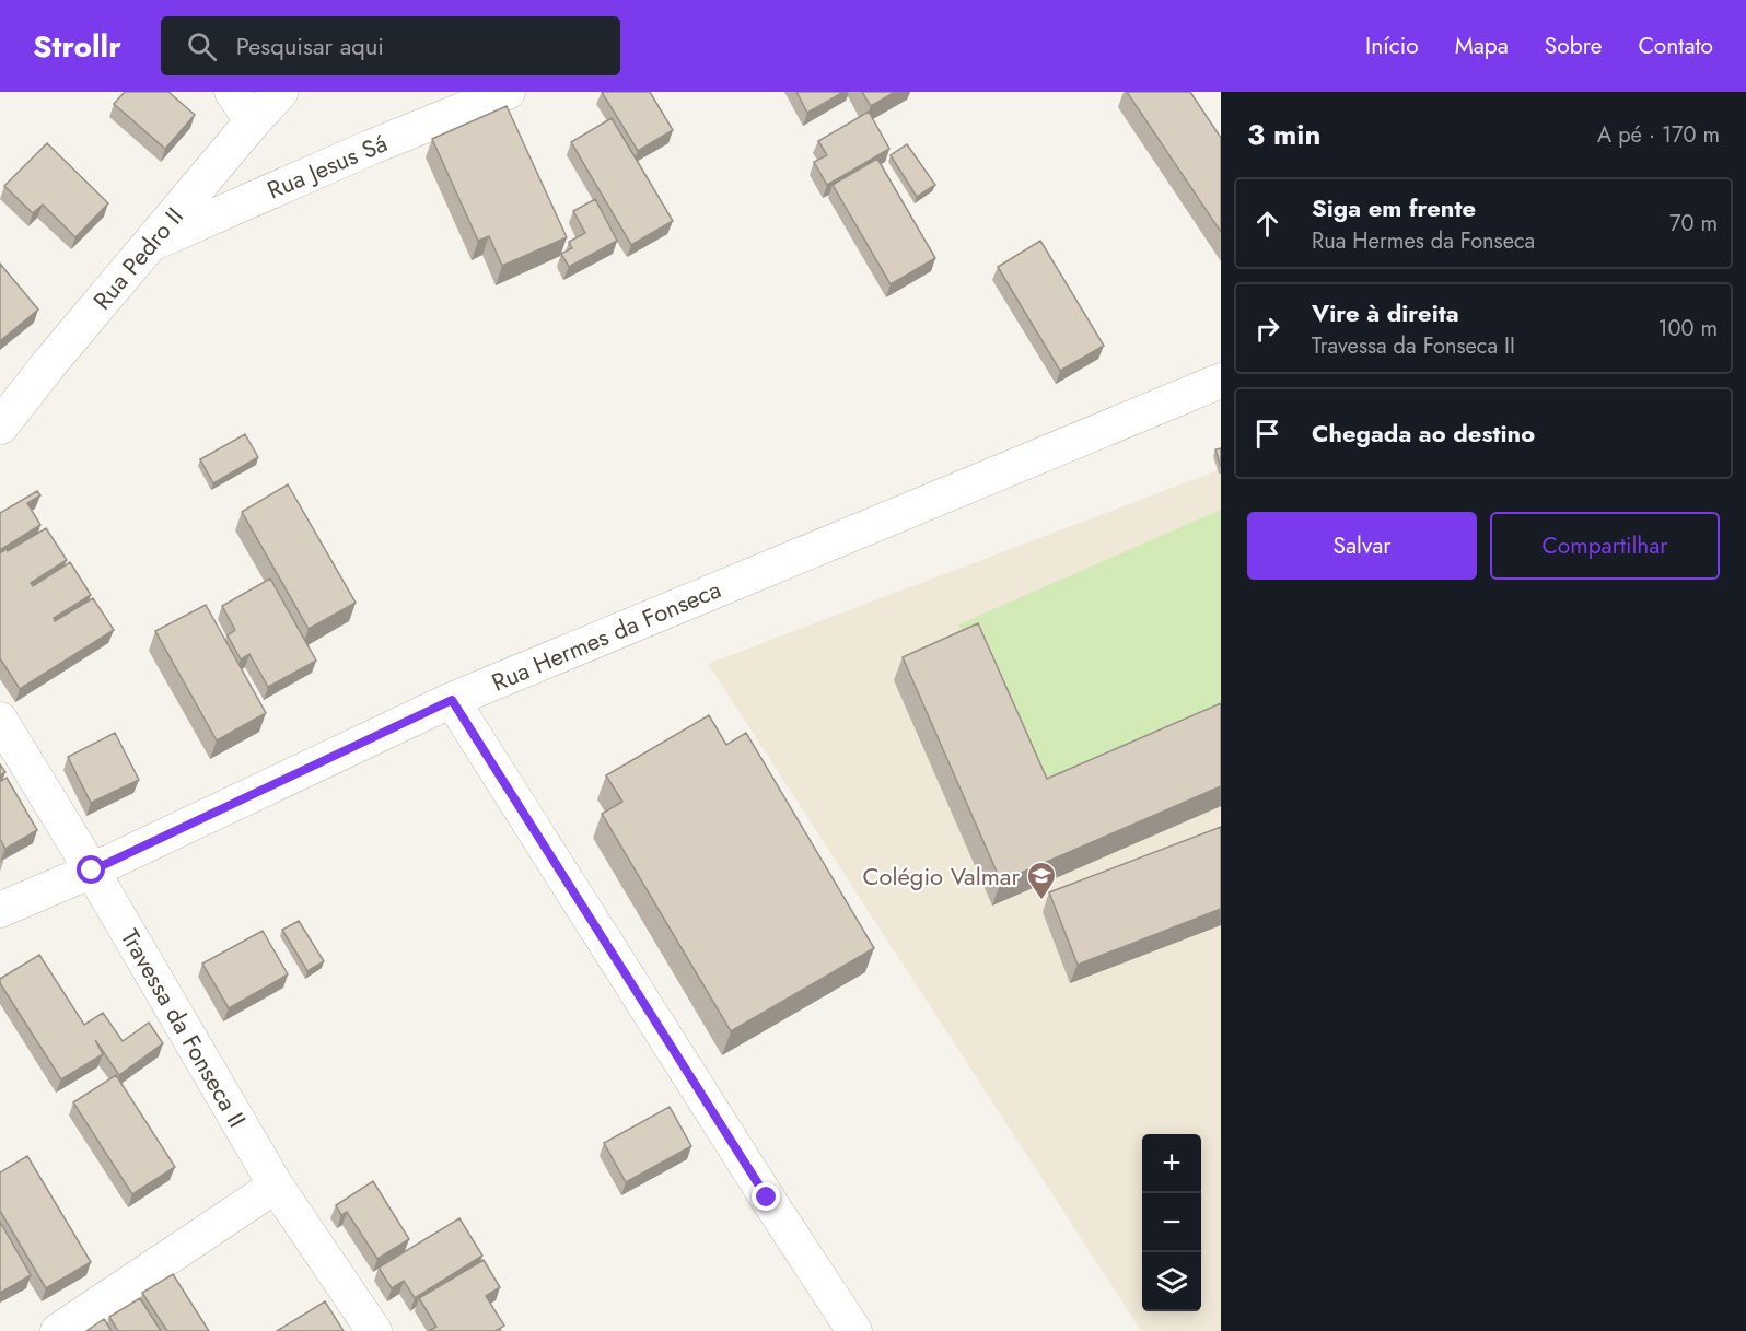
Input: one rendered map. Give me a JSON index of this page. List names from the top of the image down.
{
  "streets": {
    "street": [
      "Rua Jesus Sá",
      "Rua Pedro II",
      "Rua Hermes da Fonseca",
      "Travessa da Fonseca II"
    ]
  },
  "crossings": [
    ["Rua Jesus Sá", "Rua Pedro II"],
    ["Rua Hermes da Fonseca", "Travessa da Fonseca II"]
  ],
  "places": {
    "school or university": ["Colégio Valmar"]
  },
  "page": {
    "header": "Strollr",
    "search": "Pesquisar aqui",
    "nav": [
      "Início",
      "Mapa",
      "Sobre",
      "Contato"
    ],
    "heading": ["3 min", "A pé · 170 m"],
    "list": [
      ["Siga em frente", "Rua Hermes da Fonseca", "70 m"],
      ["Vire à direita", "Travessa da Fonseca II", "100 m"],
      "Chegada ao destino"
    ],
    "buttons": ["Salvar", "Compartilhar"],
    "map_buttons": ["+", "−"]
  }
}
